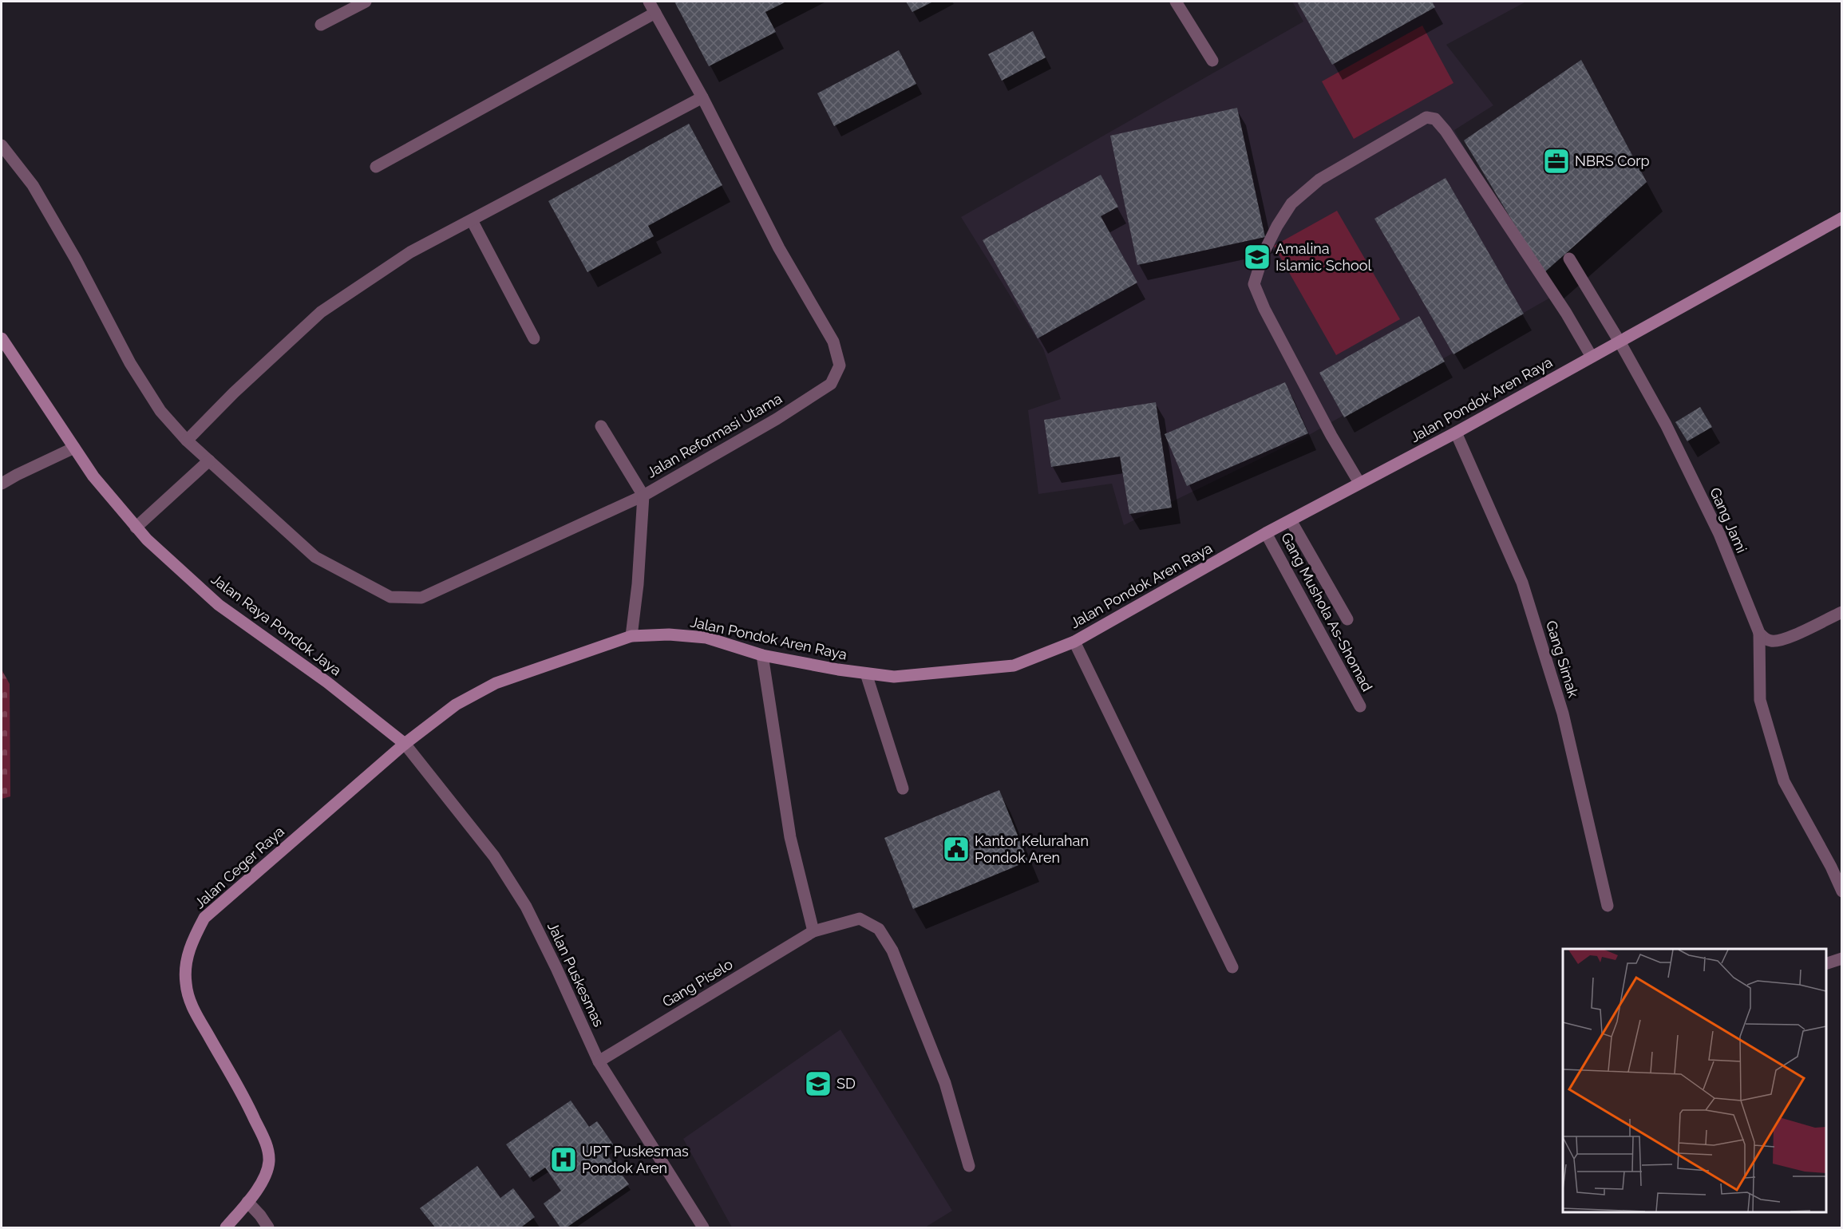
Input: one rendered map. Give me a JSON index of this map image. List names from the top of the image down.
{
  "streets": {
    "main road": ["Jalan Pondok Aren Raya", "Jalan Raya Pondok Jaya", "Jalan Ceger Raya"],
    "street": [
      "Jalan Reformasi Utama",
      "Gang Jami",
      "Gang Mushola As-Shomad",
      "Gang Simak",
      "Jalan Puskesmas",
      "Gang Piselo"
    ]
  },
  "crossings": [
    ["Jalan Pondok Aren Raya", "Jalan Reformasi Utama"],
    ["Jalan Pondok Aren Raya", "Gang Jami"],
    ["Jalan Pondok Aren Raya", "Gang Mushola As-Shomad"],
    ["Jalan Pondok Aren Raya", "Jalan Raya Pondok Jaya"],
    ["Jalan Pondok Aren Raya", "Gang Simak"],
    ["Jalan Pondok Aren Raya", "Jalan Ceger Raya"],
    ["Jalan Pondok Aren Raya", "Jalan Puskesmas"],
    ["Jalan Raya Pondok Jaya", "Jalan Ceger Raya"],
    ["Jalan Raya Pondok Jaya", "Jalan Puskesmas"],
    ["Jalan Ceger Raya", "Jalan Puskesmas"],
    ["Jalan Puskesmas", "Gang Piselo"]
  ],
  "places": {
    "office": ["NBRS Corp"],
    "school or university": ["Amalina Islamic School", "SD"],
    "public building": ["Kantor Kelurahan Pondok Aren"],
    "hospital": ["UPT Puskesmas Pondok Aren"]
  }
}
